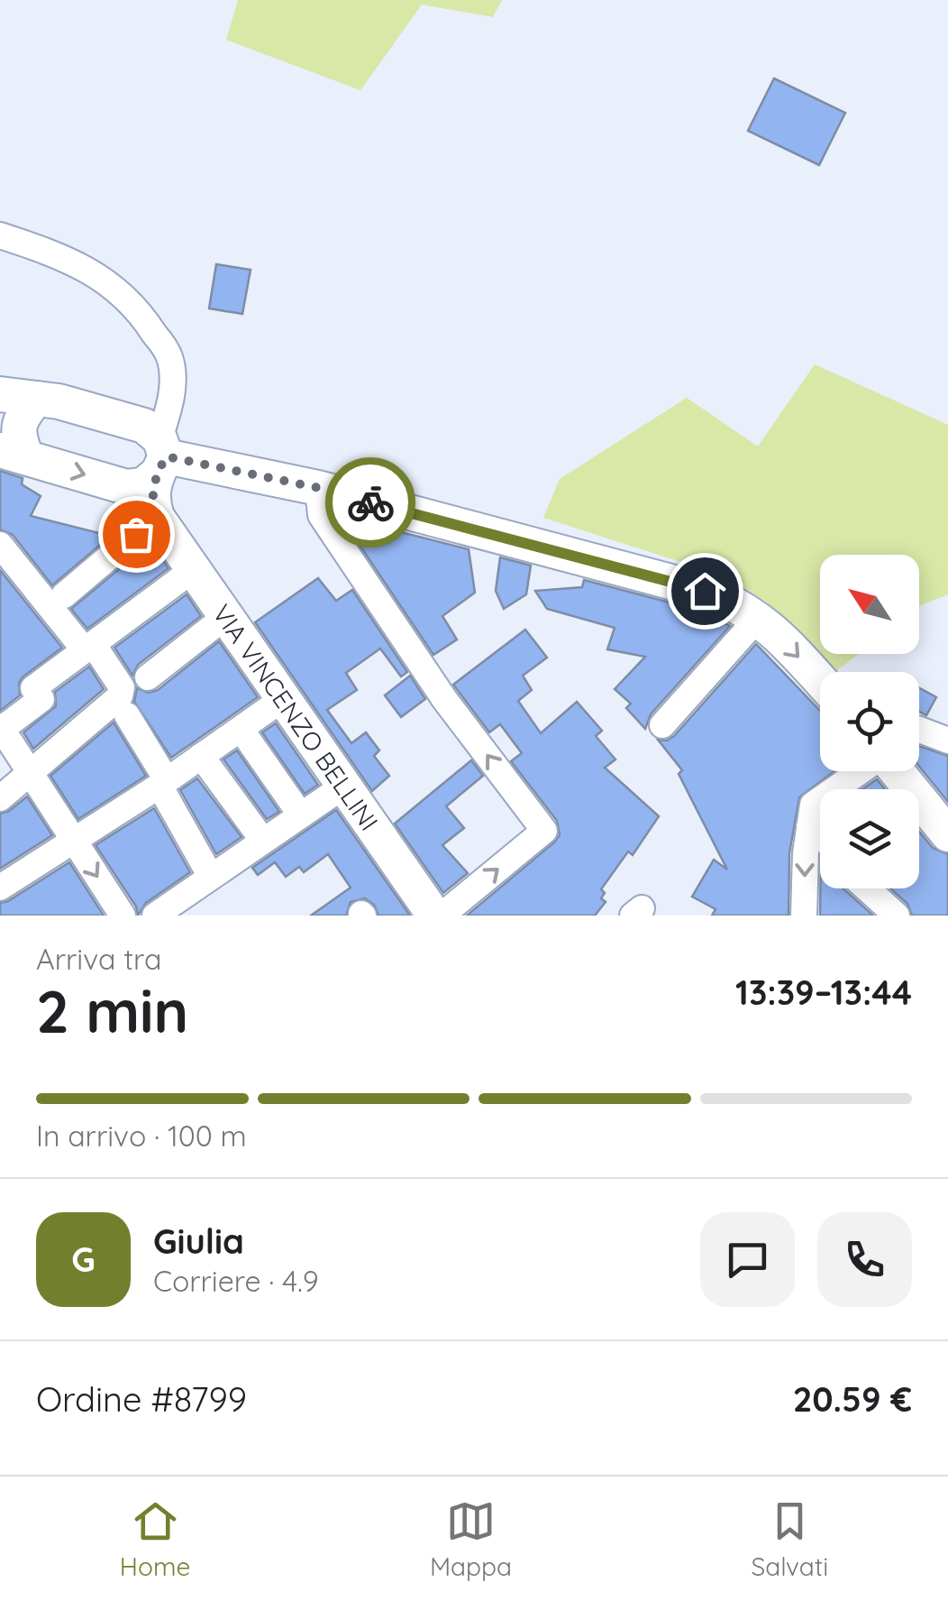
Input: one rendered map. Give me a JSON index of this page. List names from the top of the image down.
{
  "streets": {
    "street": ["VIA VINCENZO BELLINI"]
  },
  "north": "top left",
  "page": {
    "heading": ["2 min", "Arriva tra", "13:39–13:44"],
    "panel": [
      "Giulia",
      "Corriere · 4.9",
      "Ordine #8799",
      "20.59 €"
    ],
    "bar": "In arrivo · 100 m",
    "round": "G",
    "tabs": ["Home", "Mappa", "Salvati"]
  }
}
